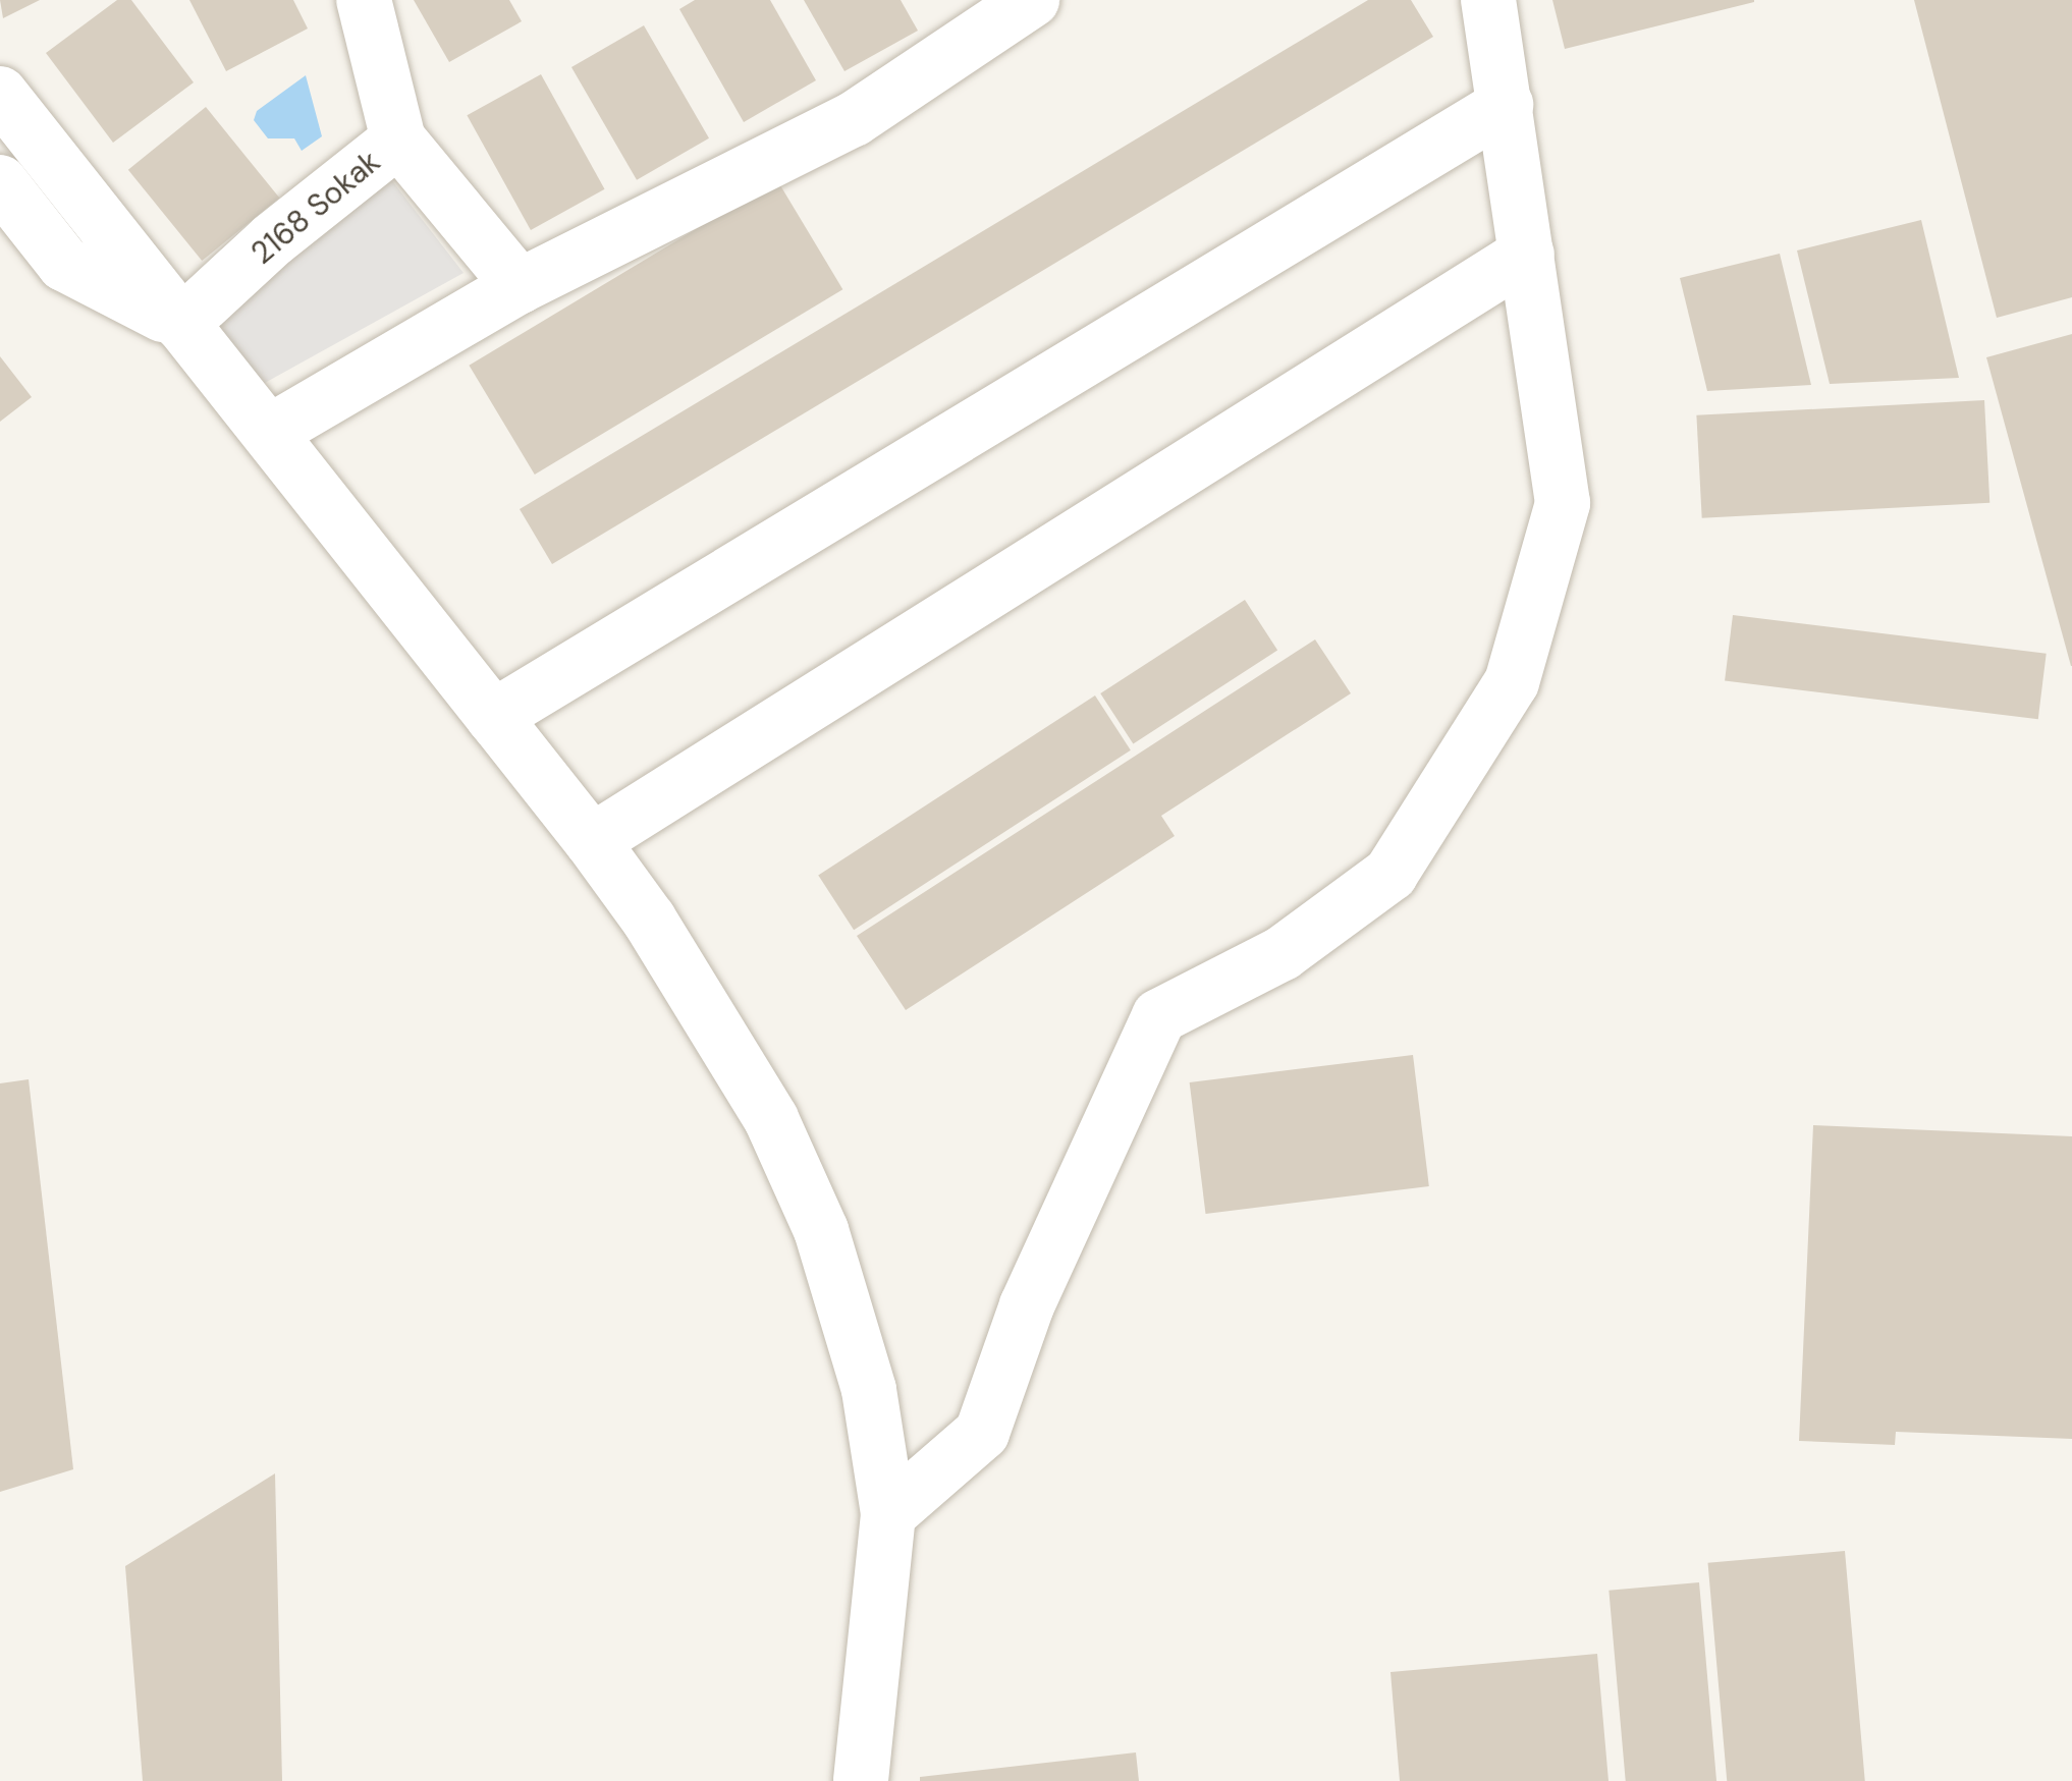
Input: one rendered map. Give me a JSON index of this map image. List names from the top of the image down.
{
  "streets": {
    "street": ["2168 Sokak"]
  }
}
